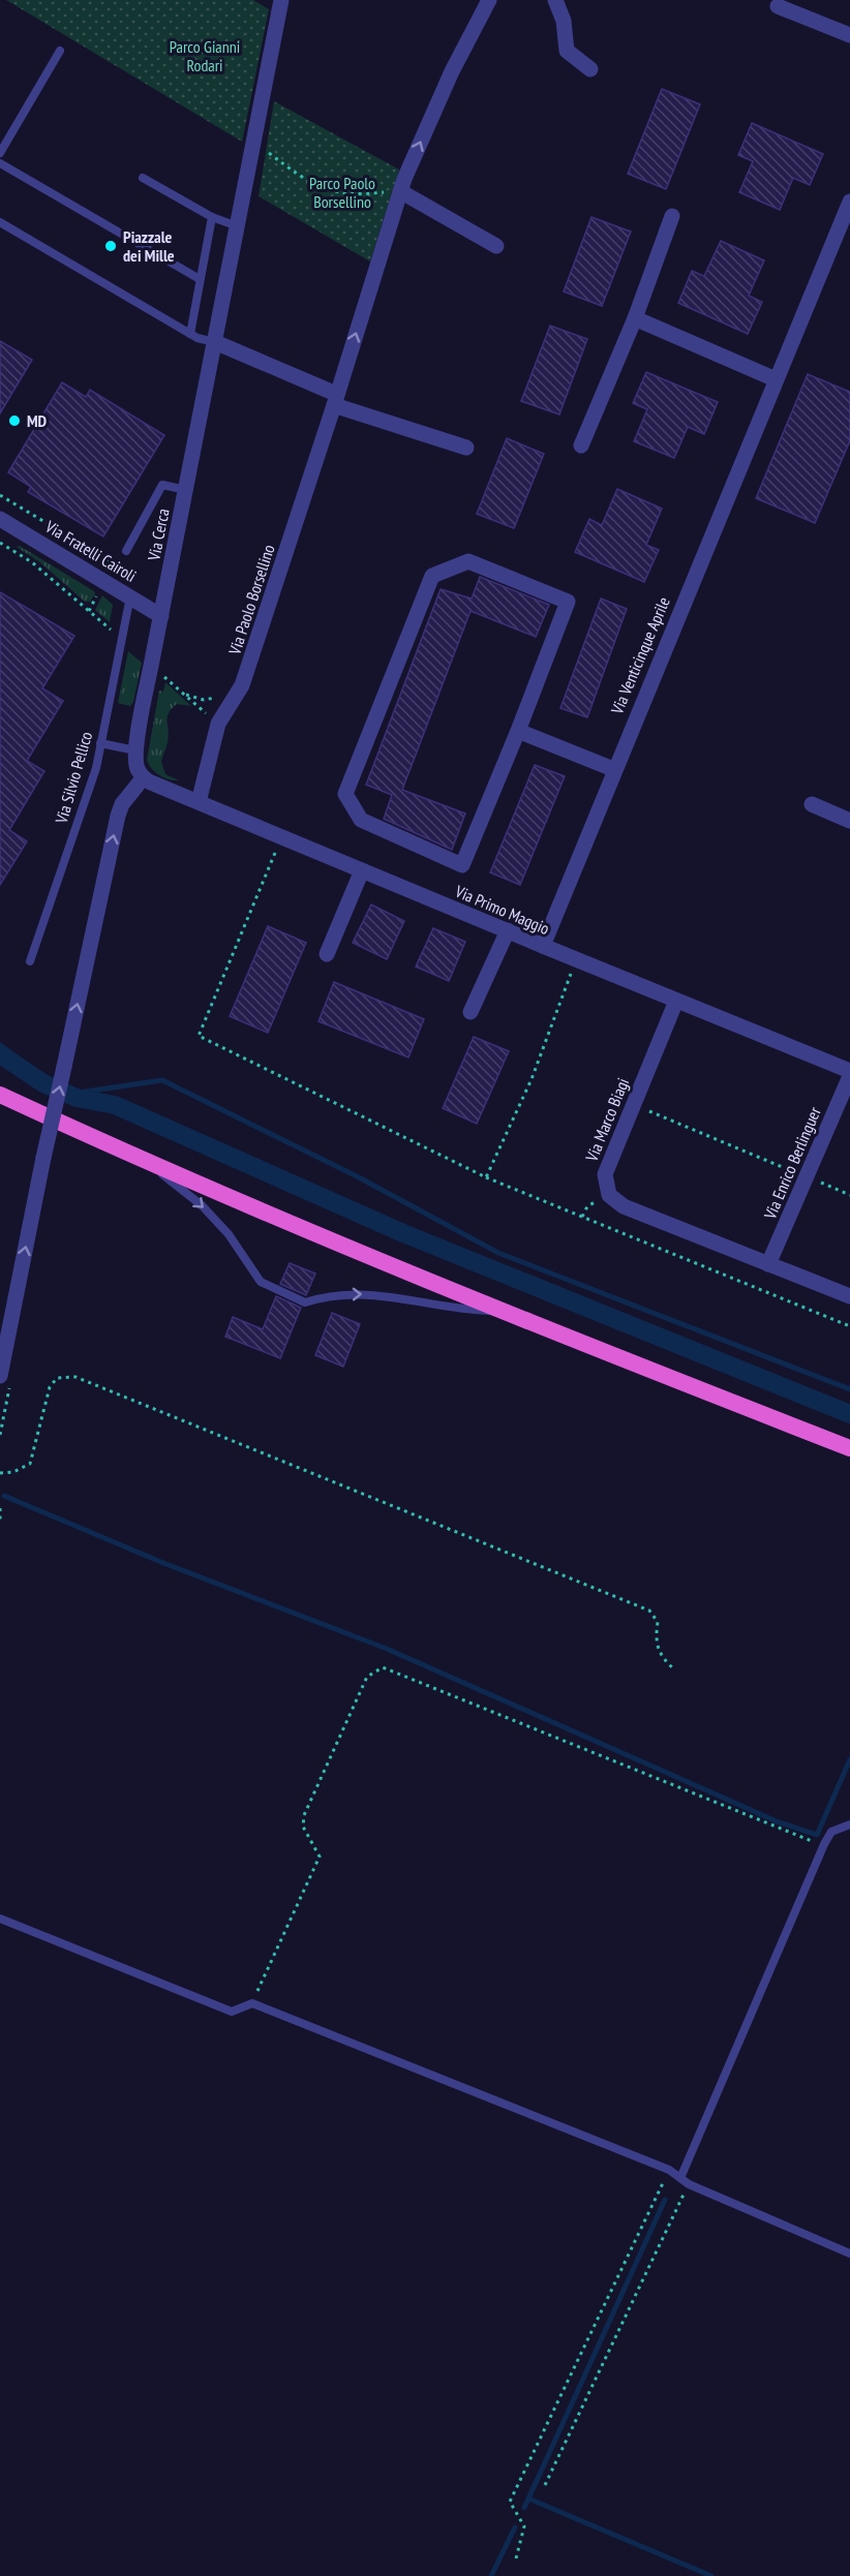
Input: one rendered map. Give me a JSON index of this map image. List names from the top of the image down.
{
  "streets": {
    "street": [
      "Via Cerca",
      "Via Fratelli Cairoli",
      "Via Paolo Borsellino",
      "Via Venticinque Aprile",
      "Via Primo Maggio",
      "Via Marco Biagi",
      "Via Enrico Berlinguer"
    ],
    "lane": ["Via Silvio Pellico"]
  },
  "crossings": [
    ["Via Cerca", "Via Fratelli Cairoli"],
    ["Via Cerca", "Via Primo Maggio"],
    ["Via Fratelli Cairoli", "Via Silvio Pellico"],
    ["Via Paolo Borsellino", "Via Primo Maggio"],
    ["Via Venticinque Aprile", "Via Primo Maggio"],
    ["Via Primo Maggio", "Via Marco Biagi"],
    ["Via Marco Biagi", "Via Enrico Berlinguer"]
  ],
  "one_way": ["Via Paolo Borsellino"],
  "parks": ["Parco Gianni Rodari", "Parco Paolo Borsellino"],
  "places": ["Piazzale dei Mille", "MD"]
}
